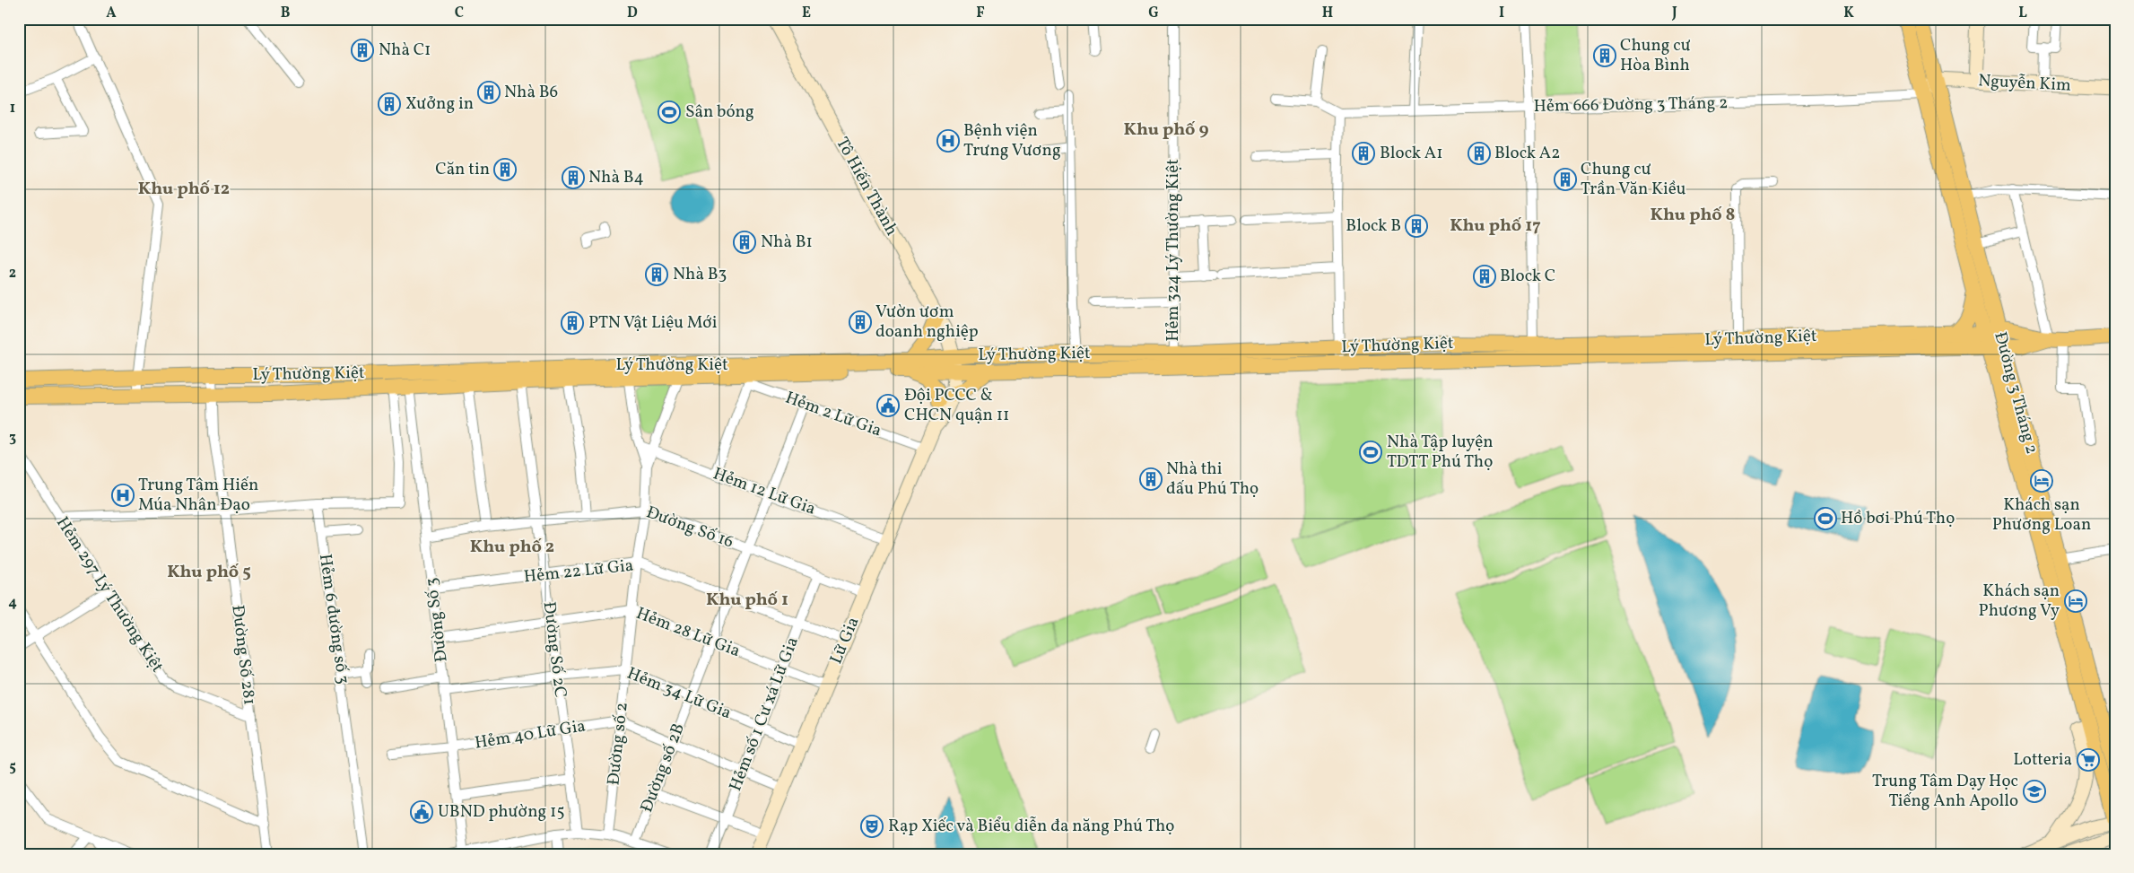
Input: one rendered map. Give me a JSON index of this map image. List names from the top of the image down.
{
  "streets": {
    "main road": [
      "Nguyễn Kim",
      "Tô Hiến Thành",
      "Lý Thường Kiệt",
      "Đường 3 Tháng 2",
      "Lữ Gia"
    ],
    "street": [
      "Hẻm 666 Đường 3 Tháng 2",
      "Hẻm 324 Lý Thường Kiệt",
      "Hẻm 2 Lữ Gia",
      "Hẻm 12 Lữ Gia",
      "Đường Số 16",
      "Hẻm 22 Lữ Gia",
      "Hẻm 297 Lý Thường Kiệt",
      "Hẻm 6 đường số 3",
      "Đường Số 3",
      "Hẻm 28 Lữ Gia",
      "Đường Số 2C",
      "Đường Số 281",
      "Hẻm 34 Lữ Gia",
      "Hẻm số 1 Cư xá Lữ Gia",
      "Hẻm 40 Lữ Gia",
      "Đường số 2",
      "Đường số 2B"
    ]
  },
  "crossings": [
    ["Nguyễn Kim", "Đường 3 Tháng 2"],
    ["Hẻm 666 Đường 3 Tháng 2", "Đường 3 Tháng 2"],
    ["Tô Hiến Thành", "Lý Thường Kiệt"],
    ["Tô Hiến Thành", "Lữ Gia"],
    ["Hẻm 324 Lý Thường Kiệt", "Lý Thường Kiệt"],
    ["Lý Thường Kiệt", "Đường 3 Tháng 2"],
    ["Lý Thường Kiệt", "Hẻm 2 Lữ Gia"],
    ["Lý Thường Kiệt", "Đường Số 3"],
    ["Lý Thường Kiệt", "Lữ Gia"],
    ["Lý Thường Kiệt", "Đường Số 2C"],
    ["Lý Thường Kiệt", "Đường Số 281"],
    ["Hẻm 2 Lữ Gia", "Lữ Gia"],
    ["Hẻm 2 Lữ Gia", "Đường số 2B"],
    ["Hẻm 12 Lữ Gia", "Lữ Gia"],
    ["Hẻm 12 Lữ Gia", "Đường số 2B"],
    ["Đường Số 16", "Đường Số 3"],
    ["Đường Số 16", "Lữ Gia"],
    ["Đường Số 16", "Đường Số 2C"],
    ["Đường Số 16", "Hẻm số 1 Cư xá Lữ Gia"],
    ["Đường Số 16", "Đường số 2"],
    ["Đường Số 16", "Đường số 2B"],
    ["Hẻm 22 Lữ Gia", "Đường Số 3"],
    ["Hẻm 22 Lữ Gia", "Lữ Gia"],
    ["Hẻm 22 Lữ Gia", "Đường Số 2C"],
    ["Hẻm 22 Lữ Gia", "Hẻm số 1 Cư xá Lữ Gia"],
    ["Hẻm 22 Lữ Gia", "Đường số 2"],
    ["Hẻm 22 Lữ Gia", "Đường số 2B"],
    ["Hẻm 297 Lý Thường Kiệt", "Đường Số 281"],
    ["Đường Số 3", "Hẻm 28 Lữ Gia"],
    ["Đường Số 3", "Hẻm 34 Lữ Gia"],
    ["Đường Số 3", "Hẻm 40 Lữ Gia"],
    ["Hẻm 28 Lữ Gia", "Lữ Gia"],
    ["Hẻm 28 Lữ Gia", "Đường Số 2C"],
    ["Hẻm 28 Lữ Gia", "Hẻm số 1 Cư xá Lữ Gia"],
    ["Hẻm 28 Lữ Gia", "Đường số 2"],
    ["Hẻm 28 Lữ Gia", "Đường số 2B"],
    ["Lữ Gia", "Hẻm 34 Lữ Gia"],
    ["Đường Số 2C", "Hẻm 34 Lữ Gia"],
    ["Đường Số 2C", "Hẻm 40 Lữ Gia"],
    ["Hẻm 34 Lữ Gia", "Hẻm số 1 Cư xá Lữ Gia"],
    ["Hẻm 34 Lữ Gia", "Đường số 2"],
    ["Hẻm 34 Lữ Gia", "Đường số 2B"],
    ["Hẻm 40 Lữ Gia", "Đường số 2"]
  ],
  "districts": [
    "Khu phố 9",
    "Khu phố 12",
    "Khu phố 8",
    "Khu phố 17",
    "Khu phố 2",
    "Khu phố 5",
    "Khu phố 1"
  ],
  "places": {
    "building": [
      "Nhà C1",
      "Chung cư Hòa Bình",
      "Nhà B6",
      "Xưởng in",
      "Block A1",
      "Block A2",
      "Căn tin",
      "Nhà B4",
      "Chung cư Trần Văn Kiều",
      "Block B",
      "Nhà B1",
      "Nhà B3",
      "Block C",
      "Vườn ươm doanh nghiệp",
      "PTN Vật Liệu Mới",
      "Nhà thi đấu Phú Thọ"
    ],
    "sports": ["Sân bóng", "Nhà Tập luyện TDTT Phú Thọ", "Hồ bơi Phú Thọ"],
    "hospital": ["Bệnh viện Trưng Vương", "Trung Tâm Hiến Múa Nhân Đạo"],
    "public building": ["Đội PCCC & CHCN quận 11", "UBND phường 15"],
    "hotel": ["Khách sạn Phương Loan", "Khách sạn Phương Vy"],
    "supermarket": ["Lotteria"],
    "school or university": ["Trung Tâm Dạy Học Tiếng Anh Apollo"],
    "theatre": ["Rạp Xiếc và Biểu diễn đa năng Phú Thọ"]
  },
  "grid": {
    "columns": [
      "A",
      "B",
      "C",
      "D",
      "E",
      "F",
      "G",
      "H",
      "I",
      "J",
      "K",
      "L"
    ],
    "rows": [
      "1",
      "2",
      "3",
      "4",
      "5"
    ]
  }
}
